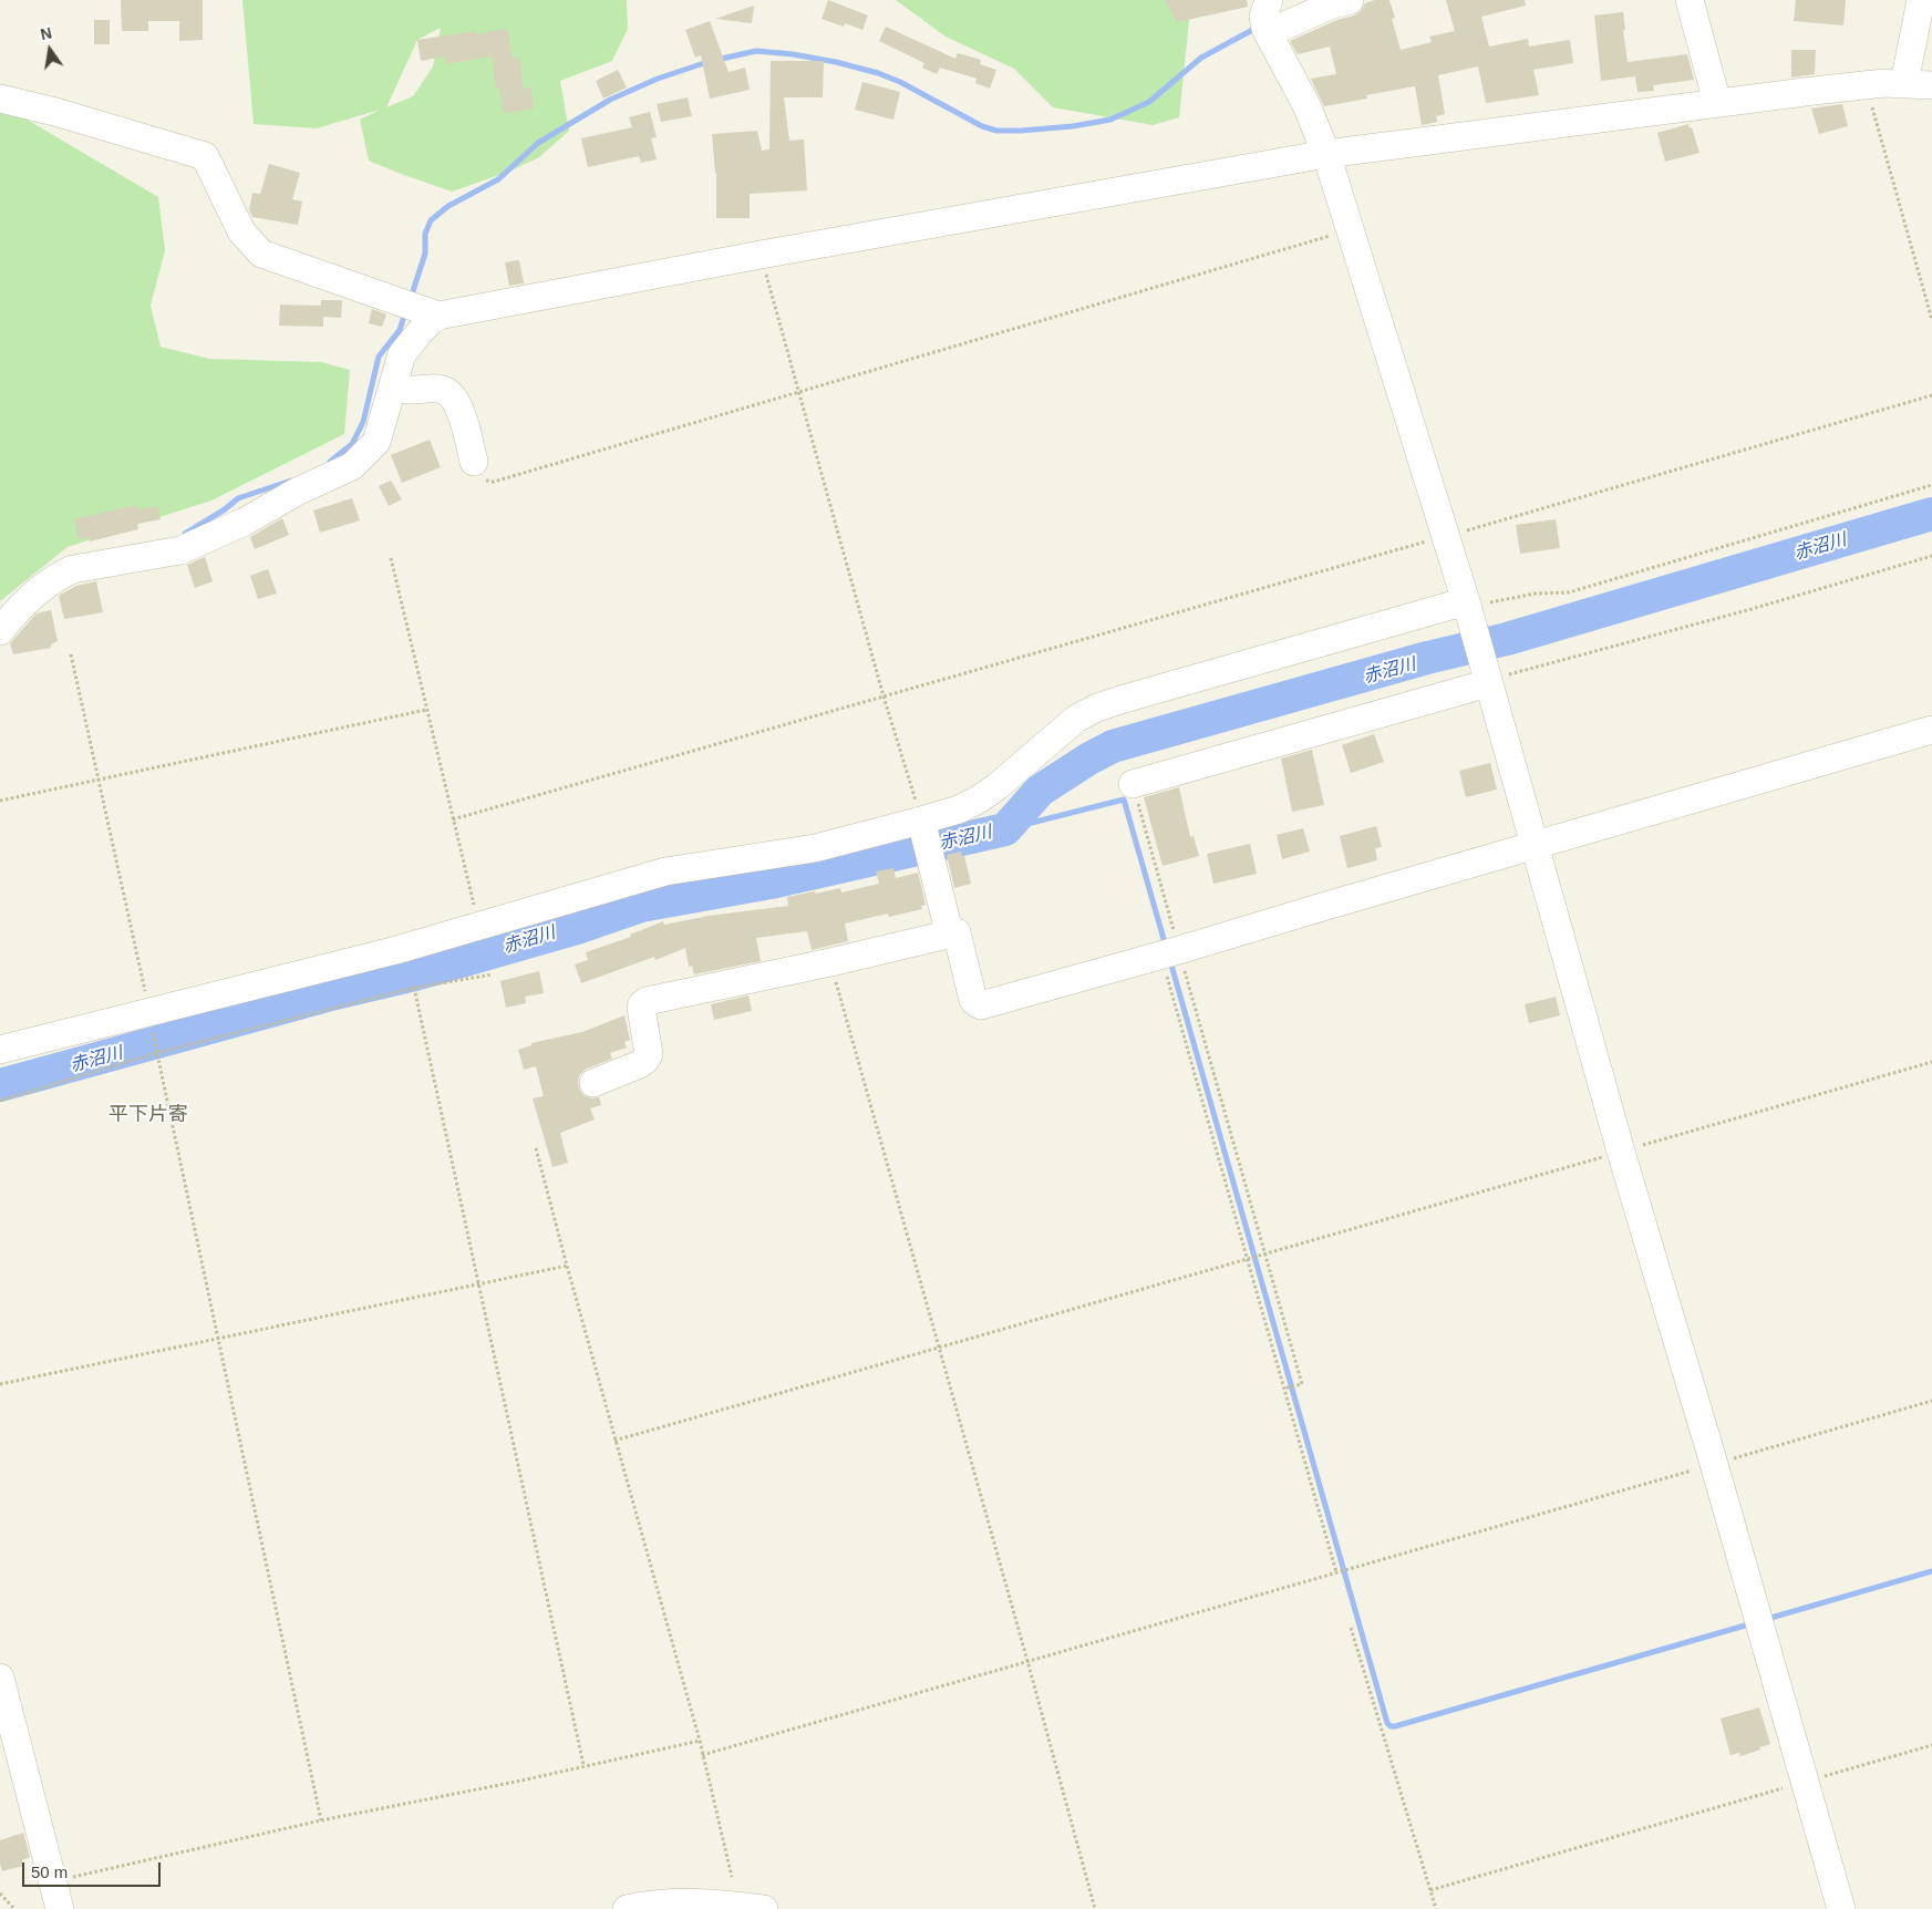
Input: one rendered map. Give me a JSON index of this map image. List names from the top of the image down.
{
  "districts": ["平下片寄"],
  "water": ["赤沼川"],
  "scale_bar": "50 m",
  "north": "top"
}
